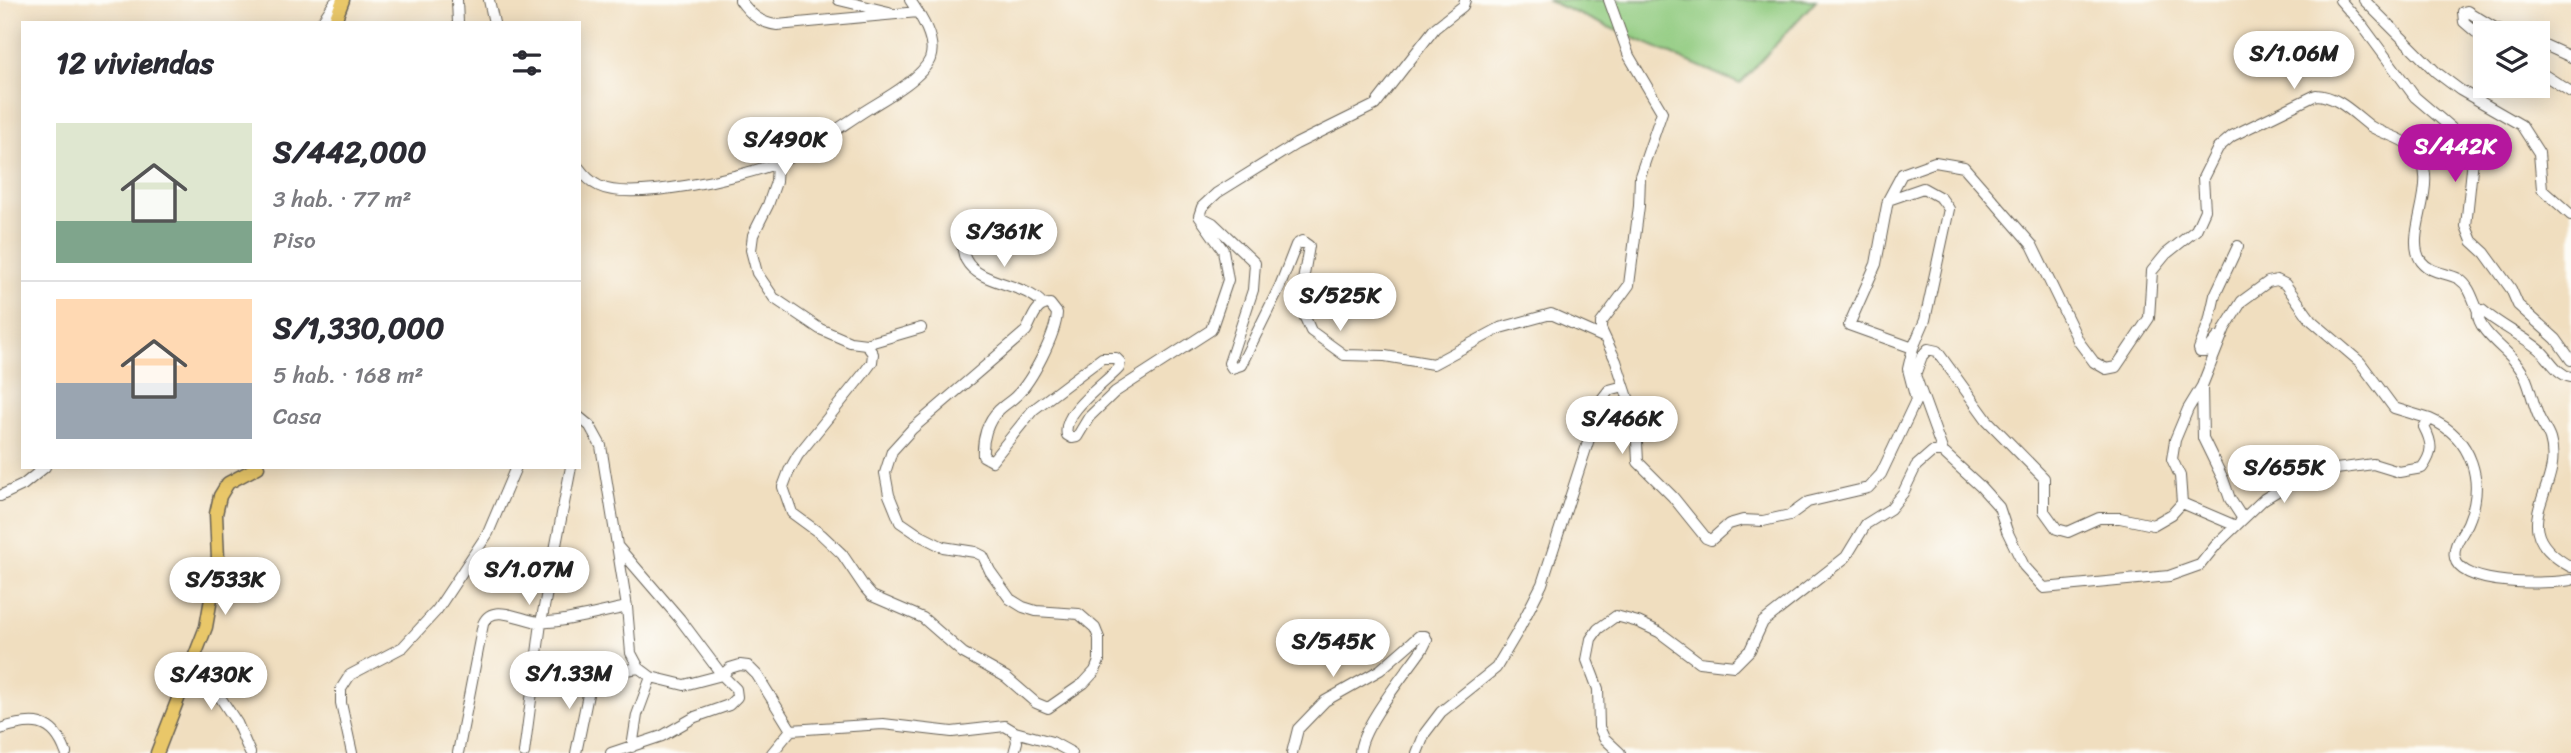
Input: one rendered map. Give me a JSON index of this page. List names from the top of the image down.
{
  "page": {
    "heading": "12 viviendas",
    "price": [
      "S/1.06M",
      "S/490K",
      "S/442K",
      "S/361K",
      "S/525K",
      "S/466K",
      "S/655K",
      "S/1.07M",
      "S/533K",
      "S/545K",
      "S/1.33M",
      "S/430K"
    ],
    "list": [
      {
        "name": "S/442,000",
        "note": "3 hab. · 77 m² · Piso"
      },
      {
        "name": "S/1,330,000",
        "note": "5 hab. · 168 m² · Casa"
      }
    ]
  }
}
